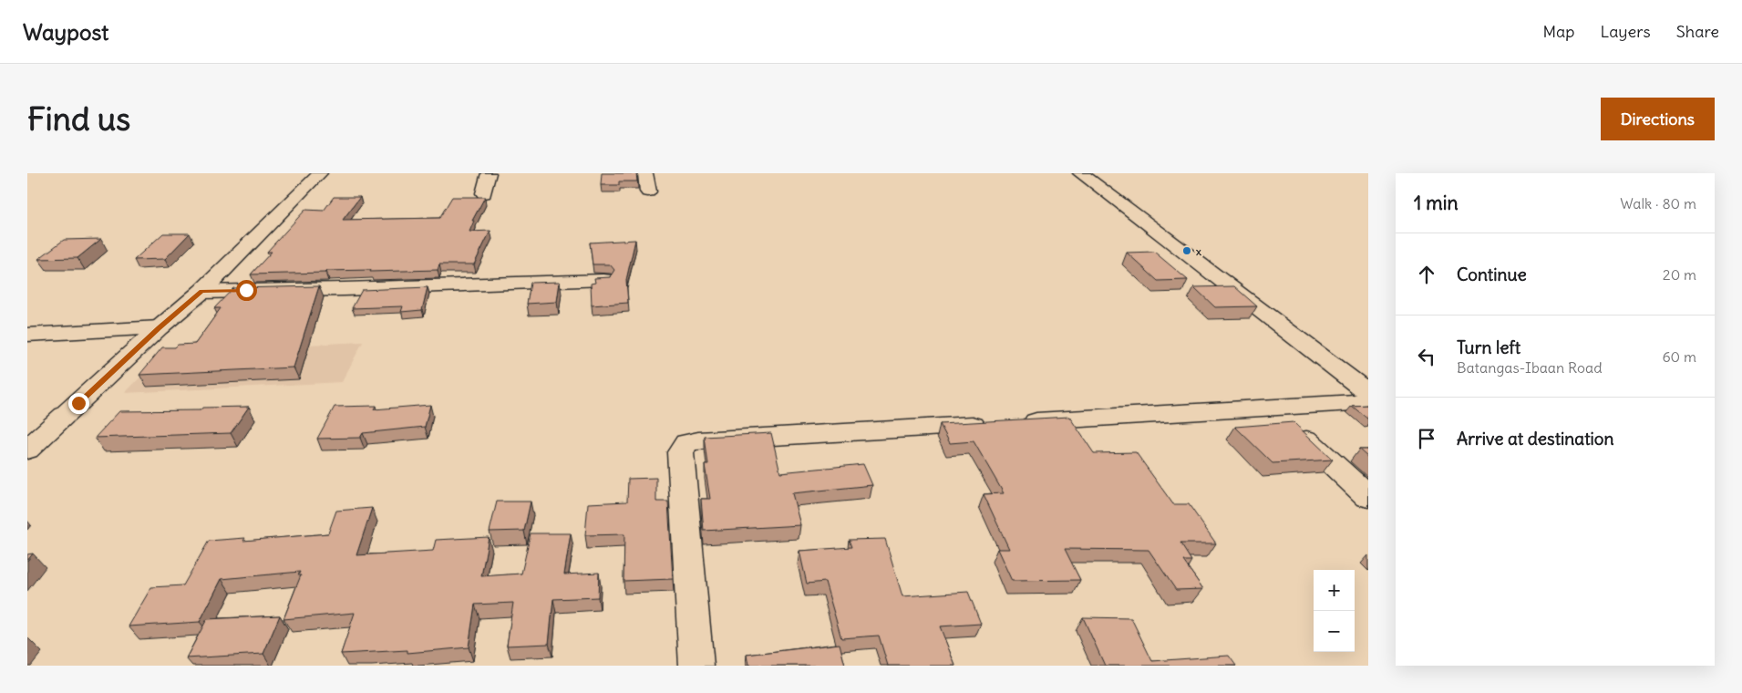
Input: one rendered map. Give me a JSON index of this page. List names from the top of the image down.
{
  "places": ["x"],
  "page": {
    "header": "Waypost",
    "nav": ["Map", "Layers", "Share"],
    "buttons": "Directions",
    "title": "Find us",
    "heading": ["1 min", "Walk · 80 m"],
    "list": [
      ["Continue", "20 m"],
      ["Turn left", "Batangas-Ibaan Road", "60 m"],
      "Arrive at destination"
    ],
    "map_buttons": ["+", "−"]
  }
}
